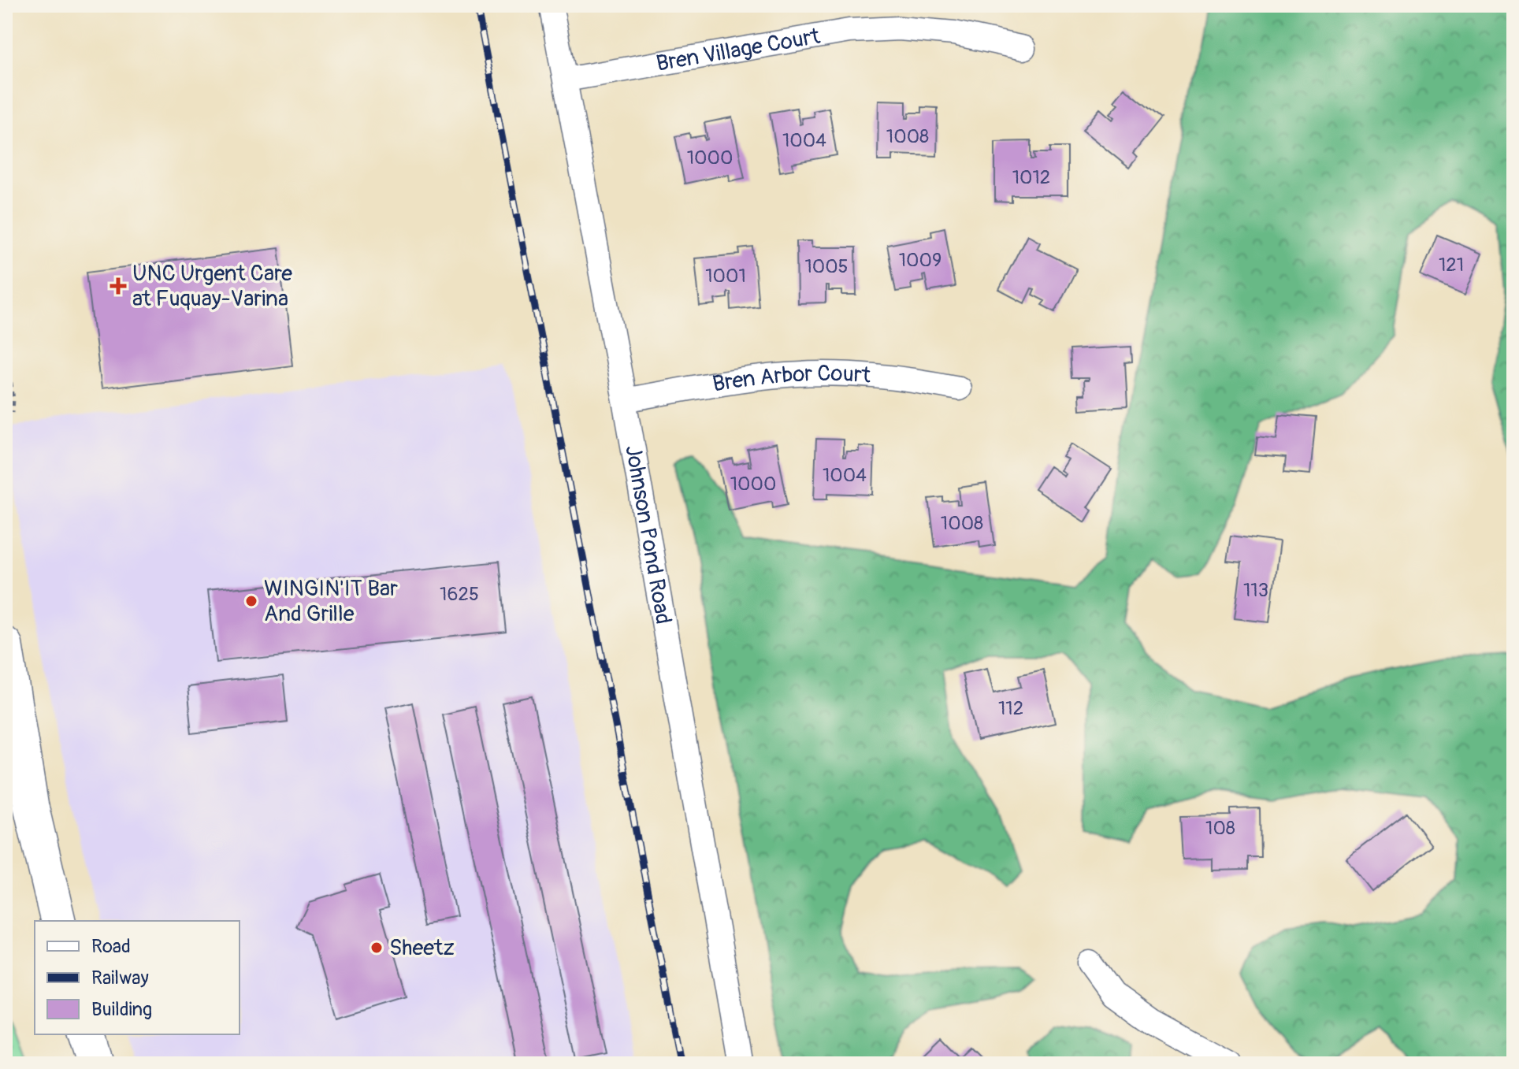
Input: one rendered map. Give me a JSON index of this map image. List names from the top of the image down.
{
  "streets": {
    "street": ["Bren Village Court", "Bren Arbor Court", "Johnson Pond Road"]
  },
  "crossings": [
    ["Bren Village Court", "Johnson Pond Road"],
    ["Bren Arbor Court", "Johnson Pond Road"]
  ],
  "places": {
    "health": ["UNC Urgent Care at Fuquay-Varina"],
    "other": ["WINGIN'IT Bar And Grille", "Sheetz"]
  },
  "house_numbers": [
    "1008",
    "1004",
    "1000",
    "1012",
    "1009",
    "121",
    "1005",
    "1001",
    "1004",
    "1000",
    "1008",
    "113",
    "1625",
    "112",
    "108"
  ],
  "legend": ["Road", "Railway", "Building"]
}
